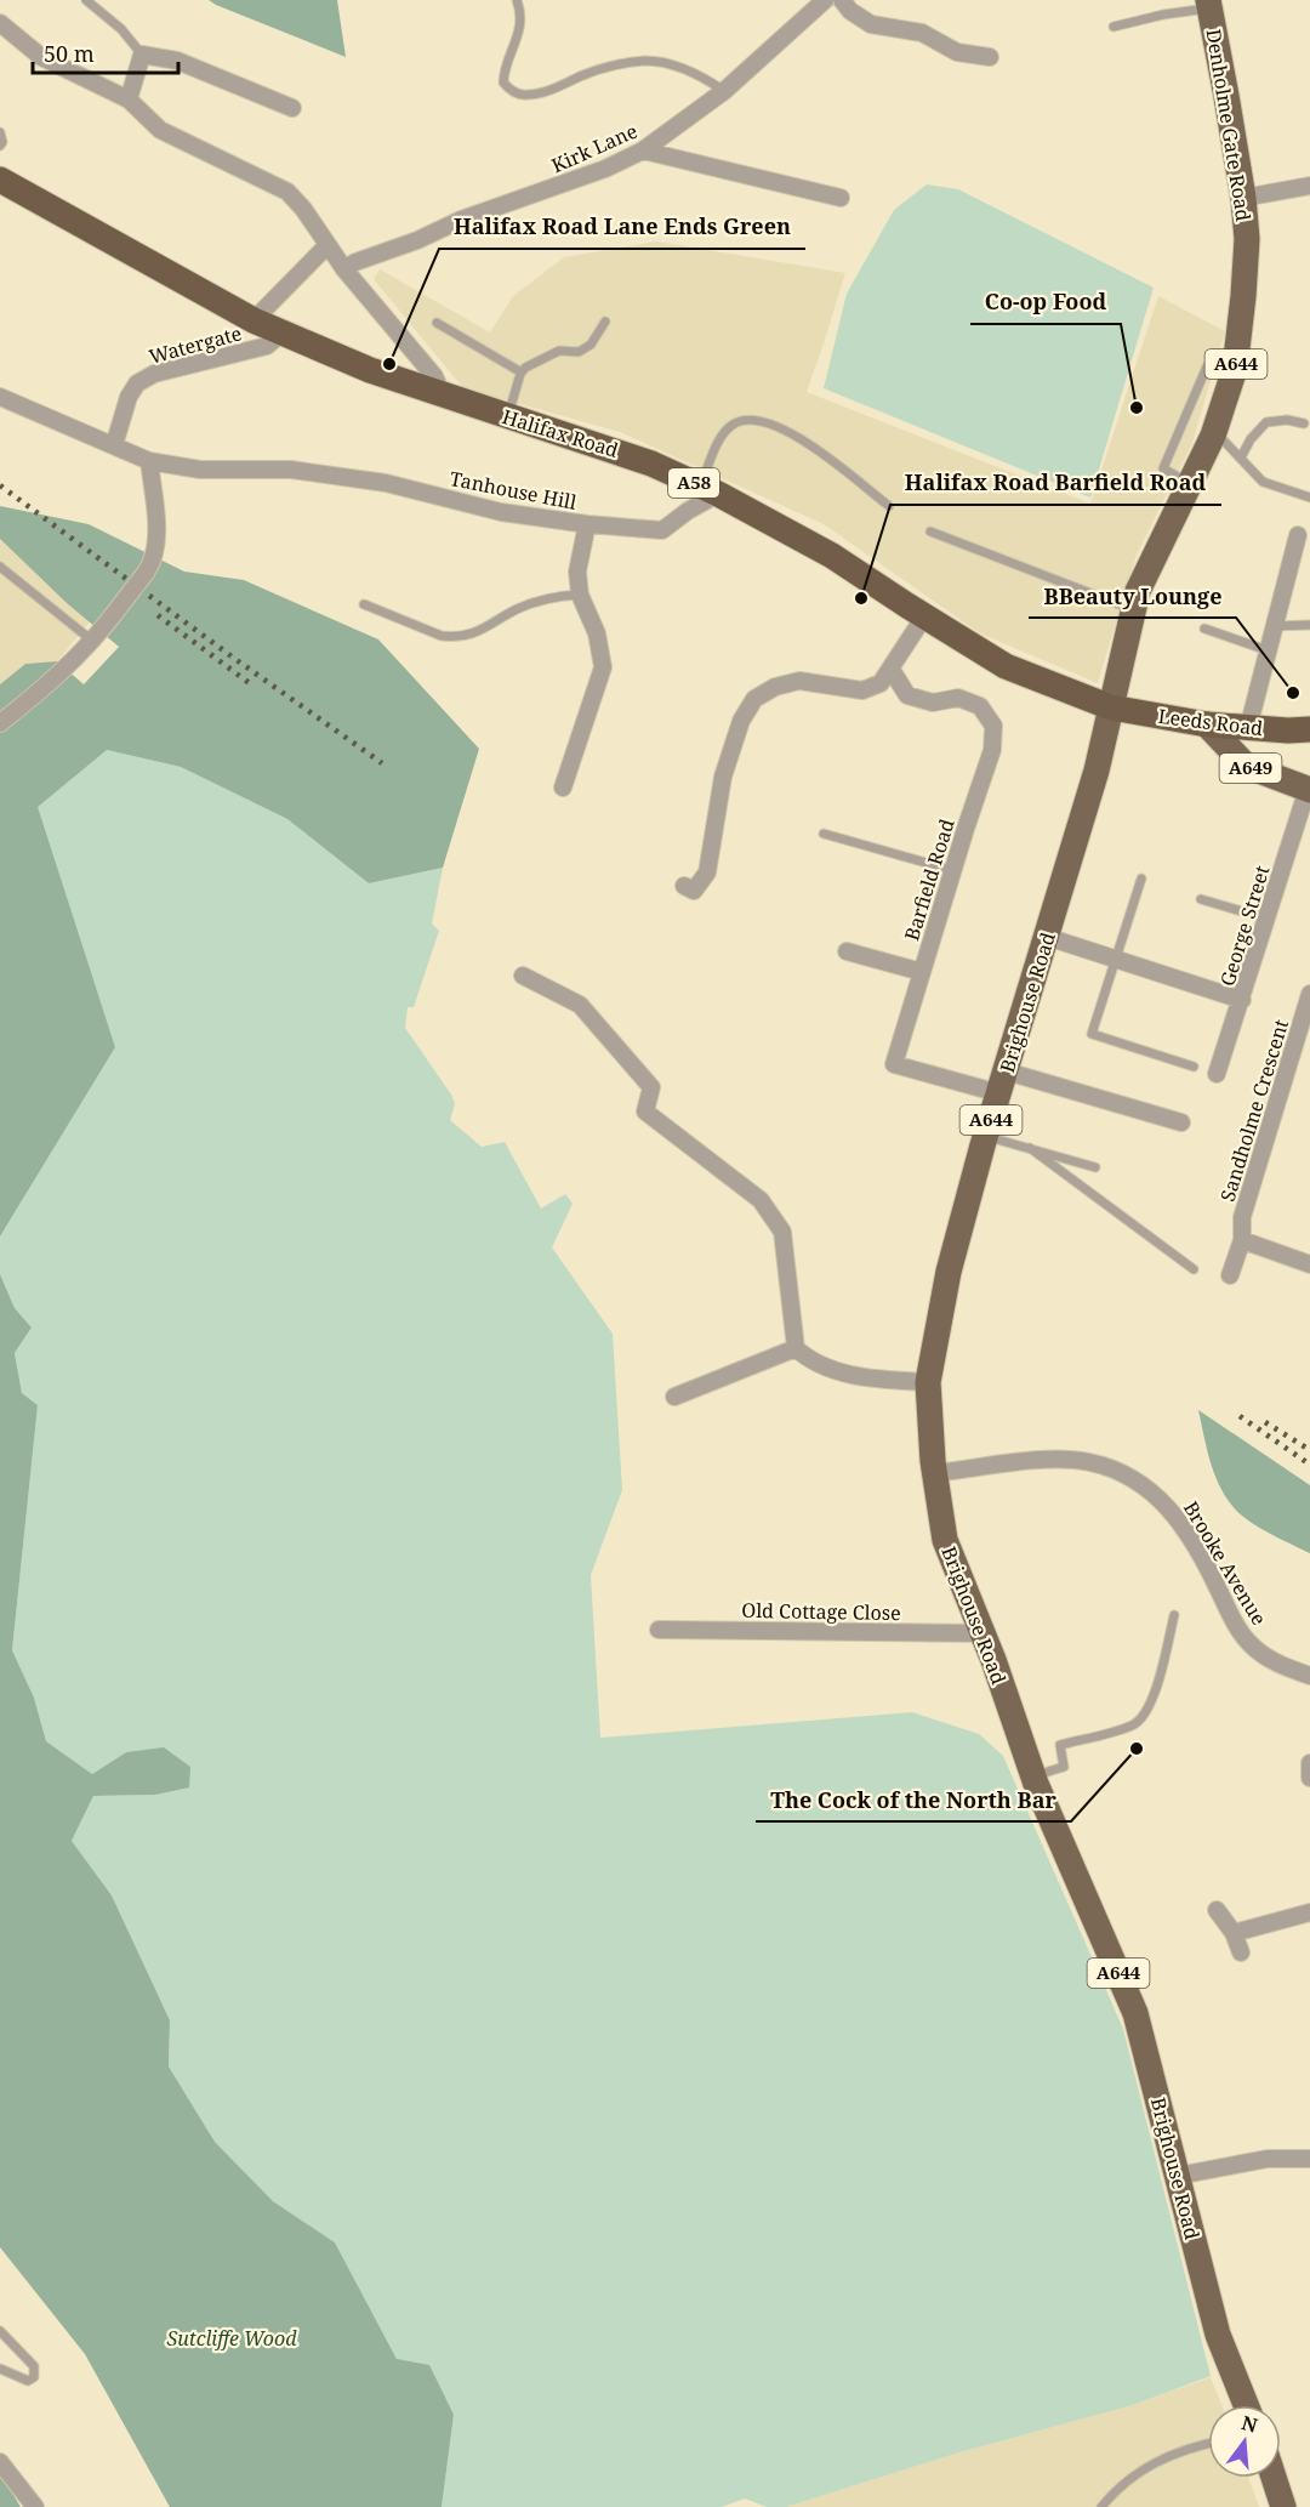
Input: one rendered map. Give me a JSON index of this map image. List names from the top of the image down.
{
  "streets": {
    "highway": ["Halifax Road", "A58", "Leeds Road"],
    "main road": [
      "Denholme Gate Road",
      "A644",
      "A649",
      "Brighouse Road"
    ],
    "street": [
      "Kirk Lane",
      "Watergate",
      "Tanhouse Hill",
      "Barfield Road",
      "George Street",
      "Sandholme Crescent",
      "Brooke Avenue",
      "Old Cottage Close"
    ]
  },
  "crossings": [
    ["Denholme Gate Road", "Halifax Road"],
    ["Denholme Gate Road", "Leeds Road"],
    ["Denholme Gate Road", "Brighouse Road"],
    ["Watergate", "Halifax Road"],
    ["Watergate", "Tanhouse Hill"],
    ["Halifax Road", "Tanhouse Hill"],
    ["Halifax Road", "Leeds Road"],
    ["Halifax Road", "Brighouse Road"],
    ["Leeds Road", "A649"],
    ["Leeds Road", "Brighouse Road"],
    ["A649", "George Street"],
    ["Barfield Road", "Brighouse Road"],
    ["Brighouse Road", "Brooke Avenue"],
    ["Brighouse Road", "Old Cottage Close"]
  ],
  "parks": ["Sutcliffe Wood"],
  "places": [
    "Halifax Road Lane Ends Green",
    "Co-op Food",
    "Halifax Road Barfield Road",
    "BBeauty Lounge",
    "The Cock of the North Bar"
  ],
  "scale_bar": "50 m",
  "north": "top"
}
